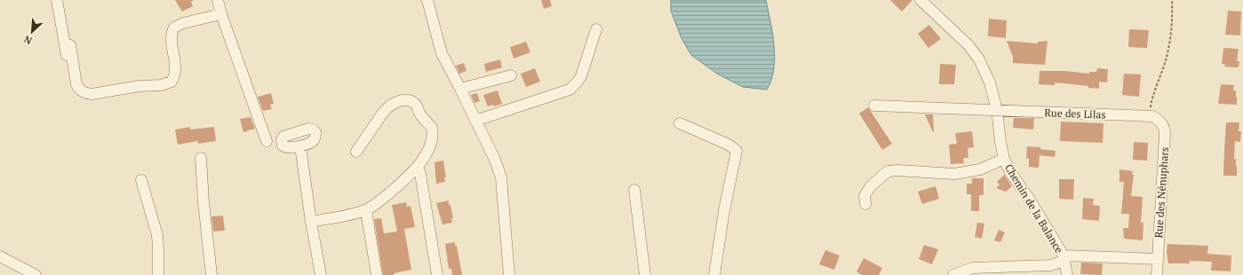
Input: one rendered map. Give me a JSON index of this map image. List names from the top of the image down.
{
  "streets": {
    "street": ["Rue des Lilas", "Rue des Nénuphars", "Chemin de la Balance"]
  },
  "crossings": [
    ["Rue des Lilas", "Rue des Nénuphars"],
    ["Rue des Lilas", "Chemin de la Balance"]
  ],
  "north": "bottom left"
}
